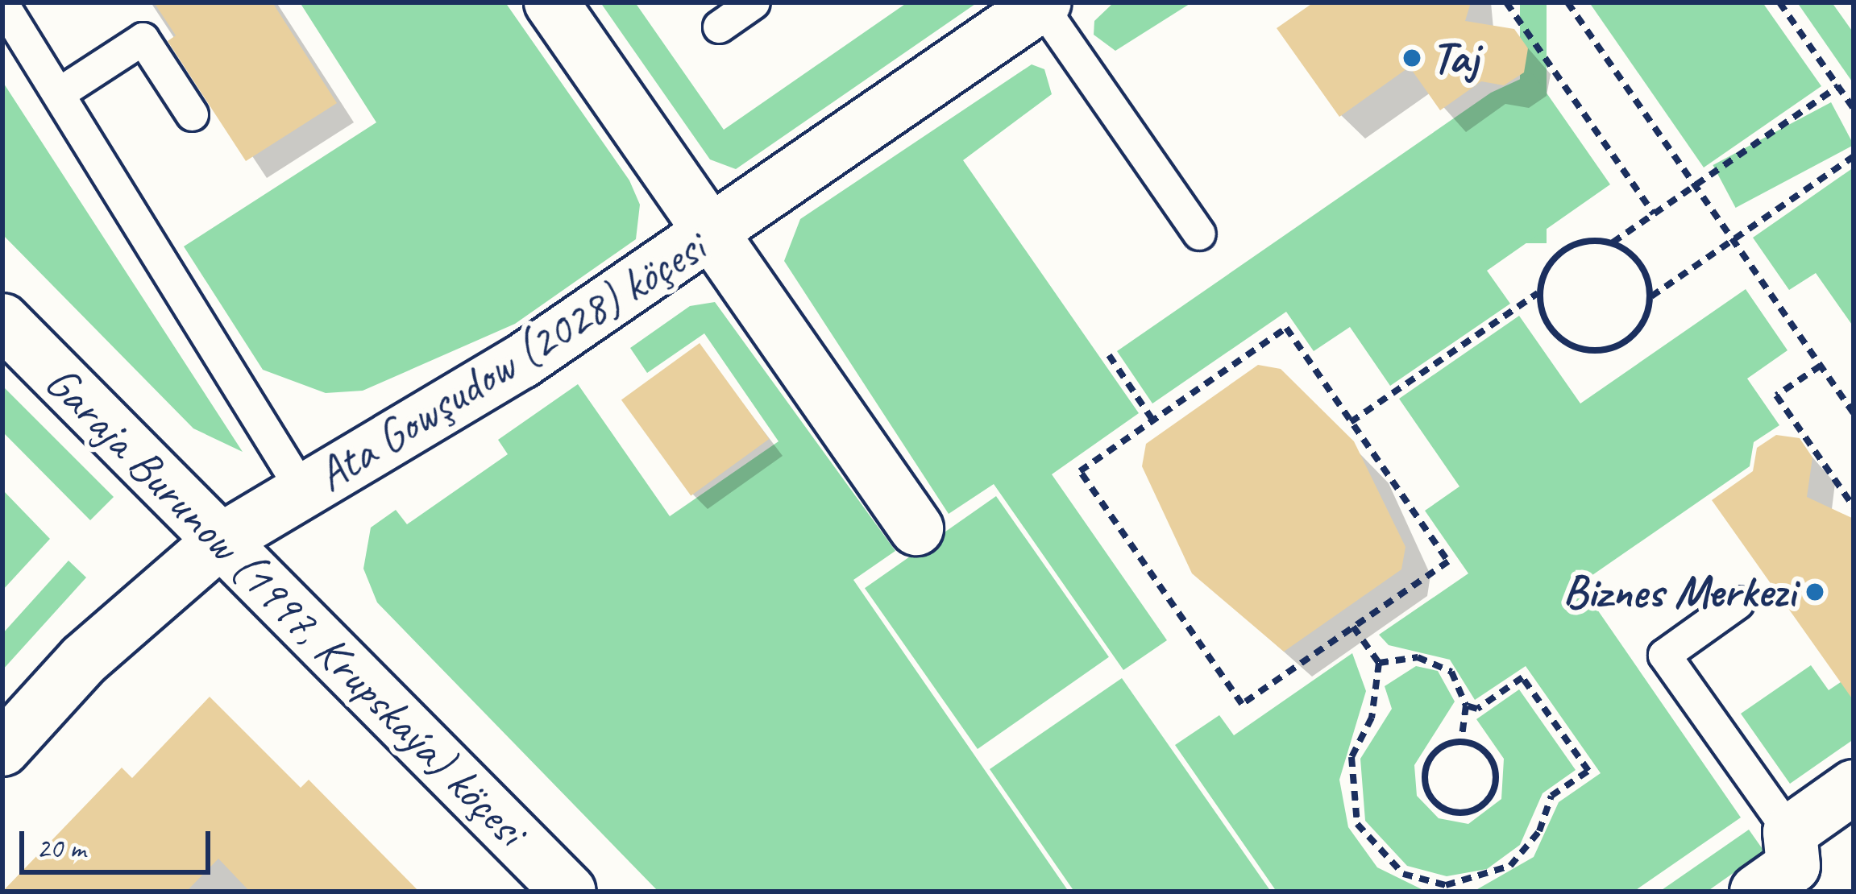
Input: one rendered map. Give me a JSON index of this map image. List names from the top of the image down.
{
  "streets": {
    "street": ["Ata Gowşudow (2028) köçesi", "Garaja Burunow (1997, Krupskaýa) köçesi"]
  },
  "crossings": [
    ["Ata Gowşudow (2028) köçesi", "Garaja Burunow (1997, Krupskaýa) köçesi"]
  ],
  "places": ["Taj", "Biznes Merkezi"],
  "scale_bar": "20 m"
}
